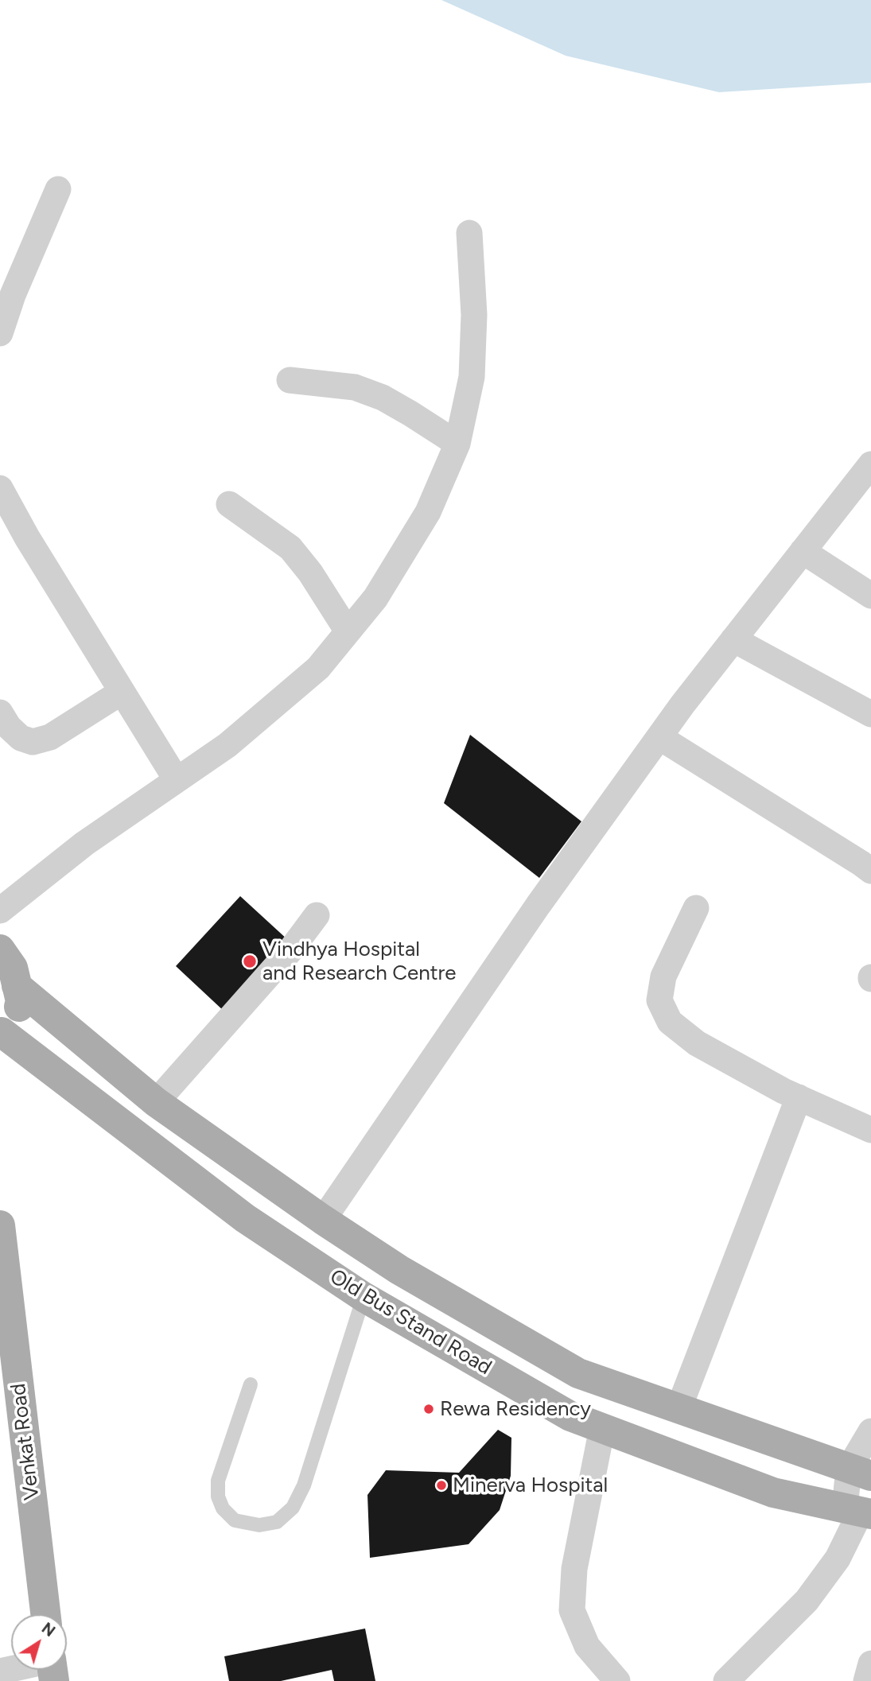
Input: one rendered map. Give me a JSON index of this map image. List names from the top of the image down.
{
  "streets": {
    "main road": ["Old Bus Stand Road", "Venkat Road"]
  },
  "places": ["Vindhya Hospital and Research Centre", "Rewa Residency", "Minerva Hospital"],
  "north": "top right"
}
